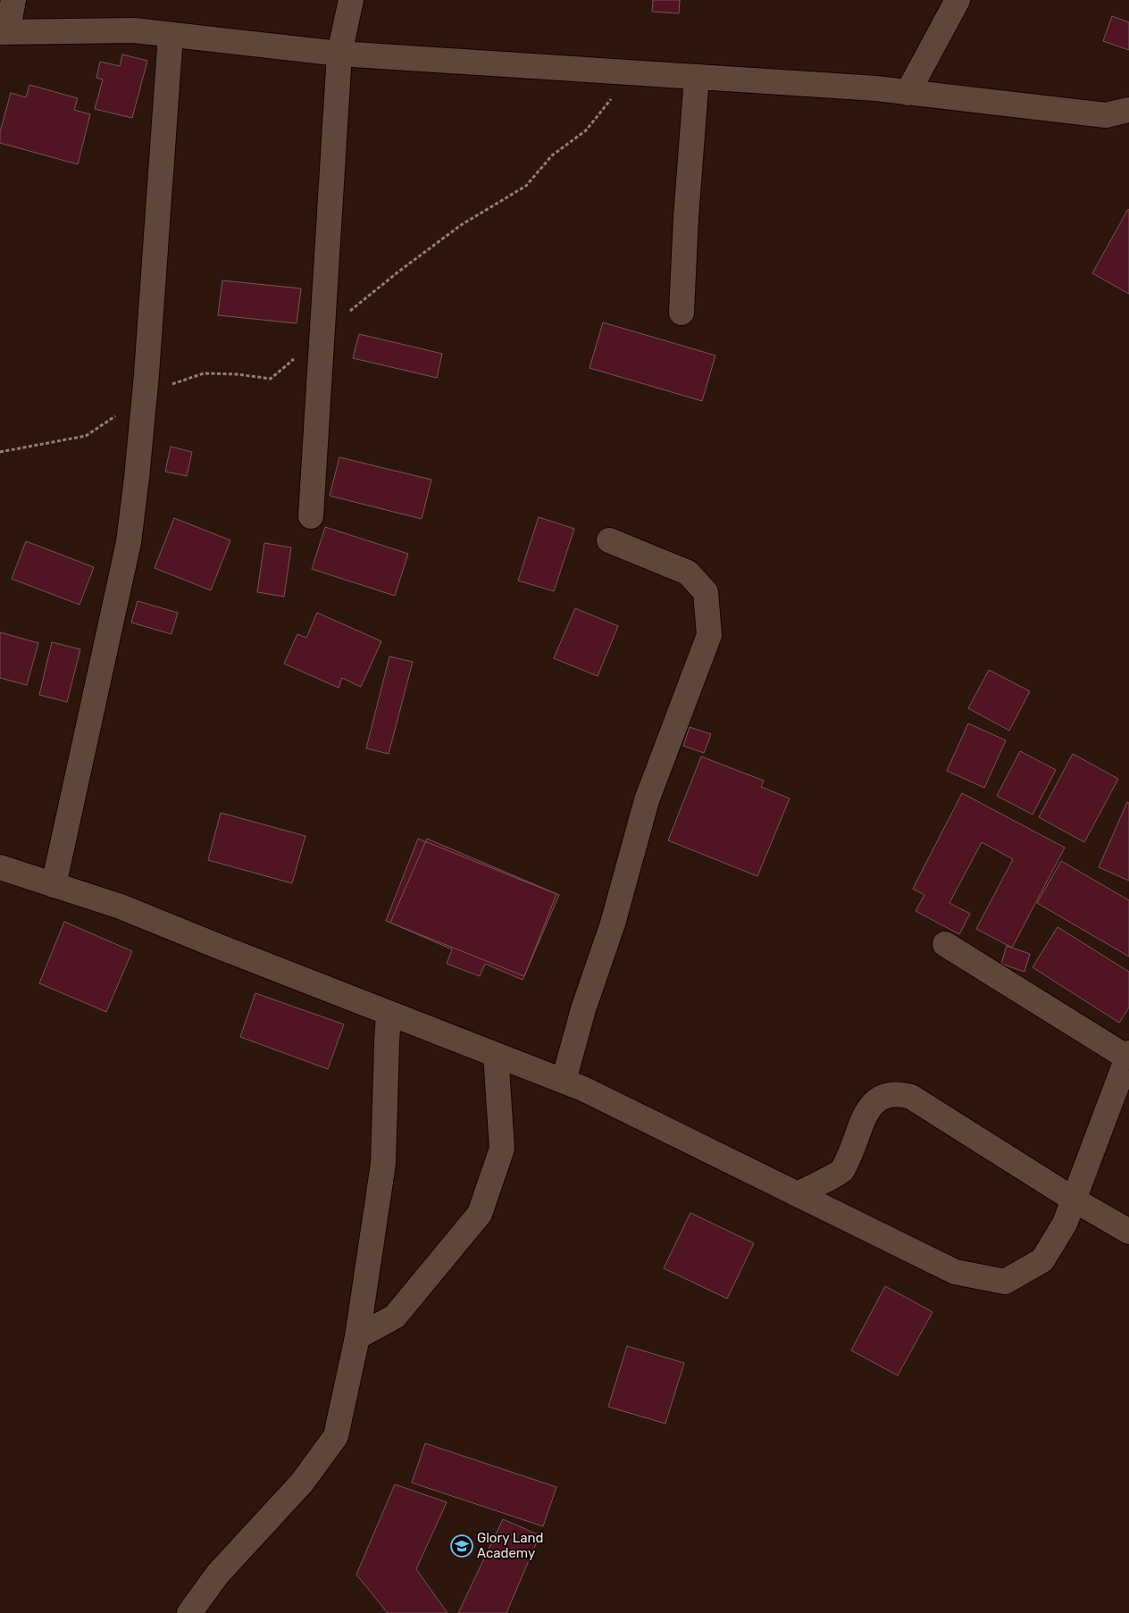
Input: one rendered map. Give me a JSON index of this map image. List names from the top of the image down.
{
  "places": {
    "school or university": ["Glory Land Academy"]
  }
}
